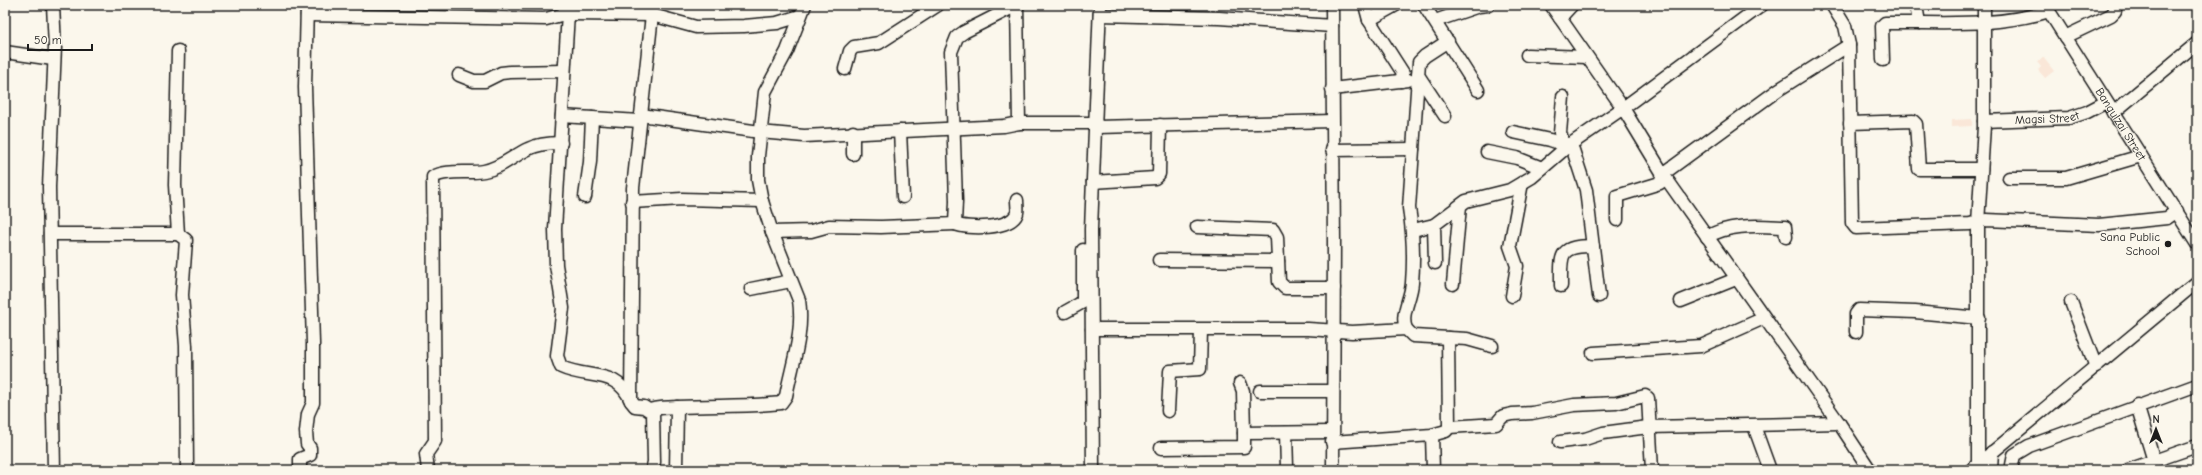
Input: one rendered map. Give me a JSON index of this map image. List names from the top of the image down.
{
  "streets": {
    "street": ["Magsi Street", "Bangulzai Street"]
  },
  "crossings": [
    ["Magsi Street", "Bangulzai Street"]
  ],
  "places": ["Sana Public School"],
  "scale_bar": "50 m",
  "north": "top"
}
